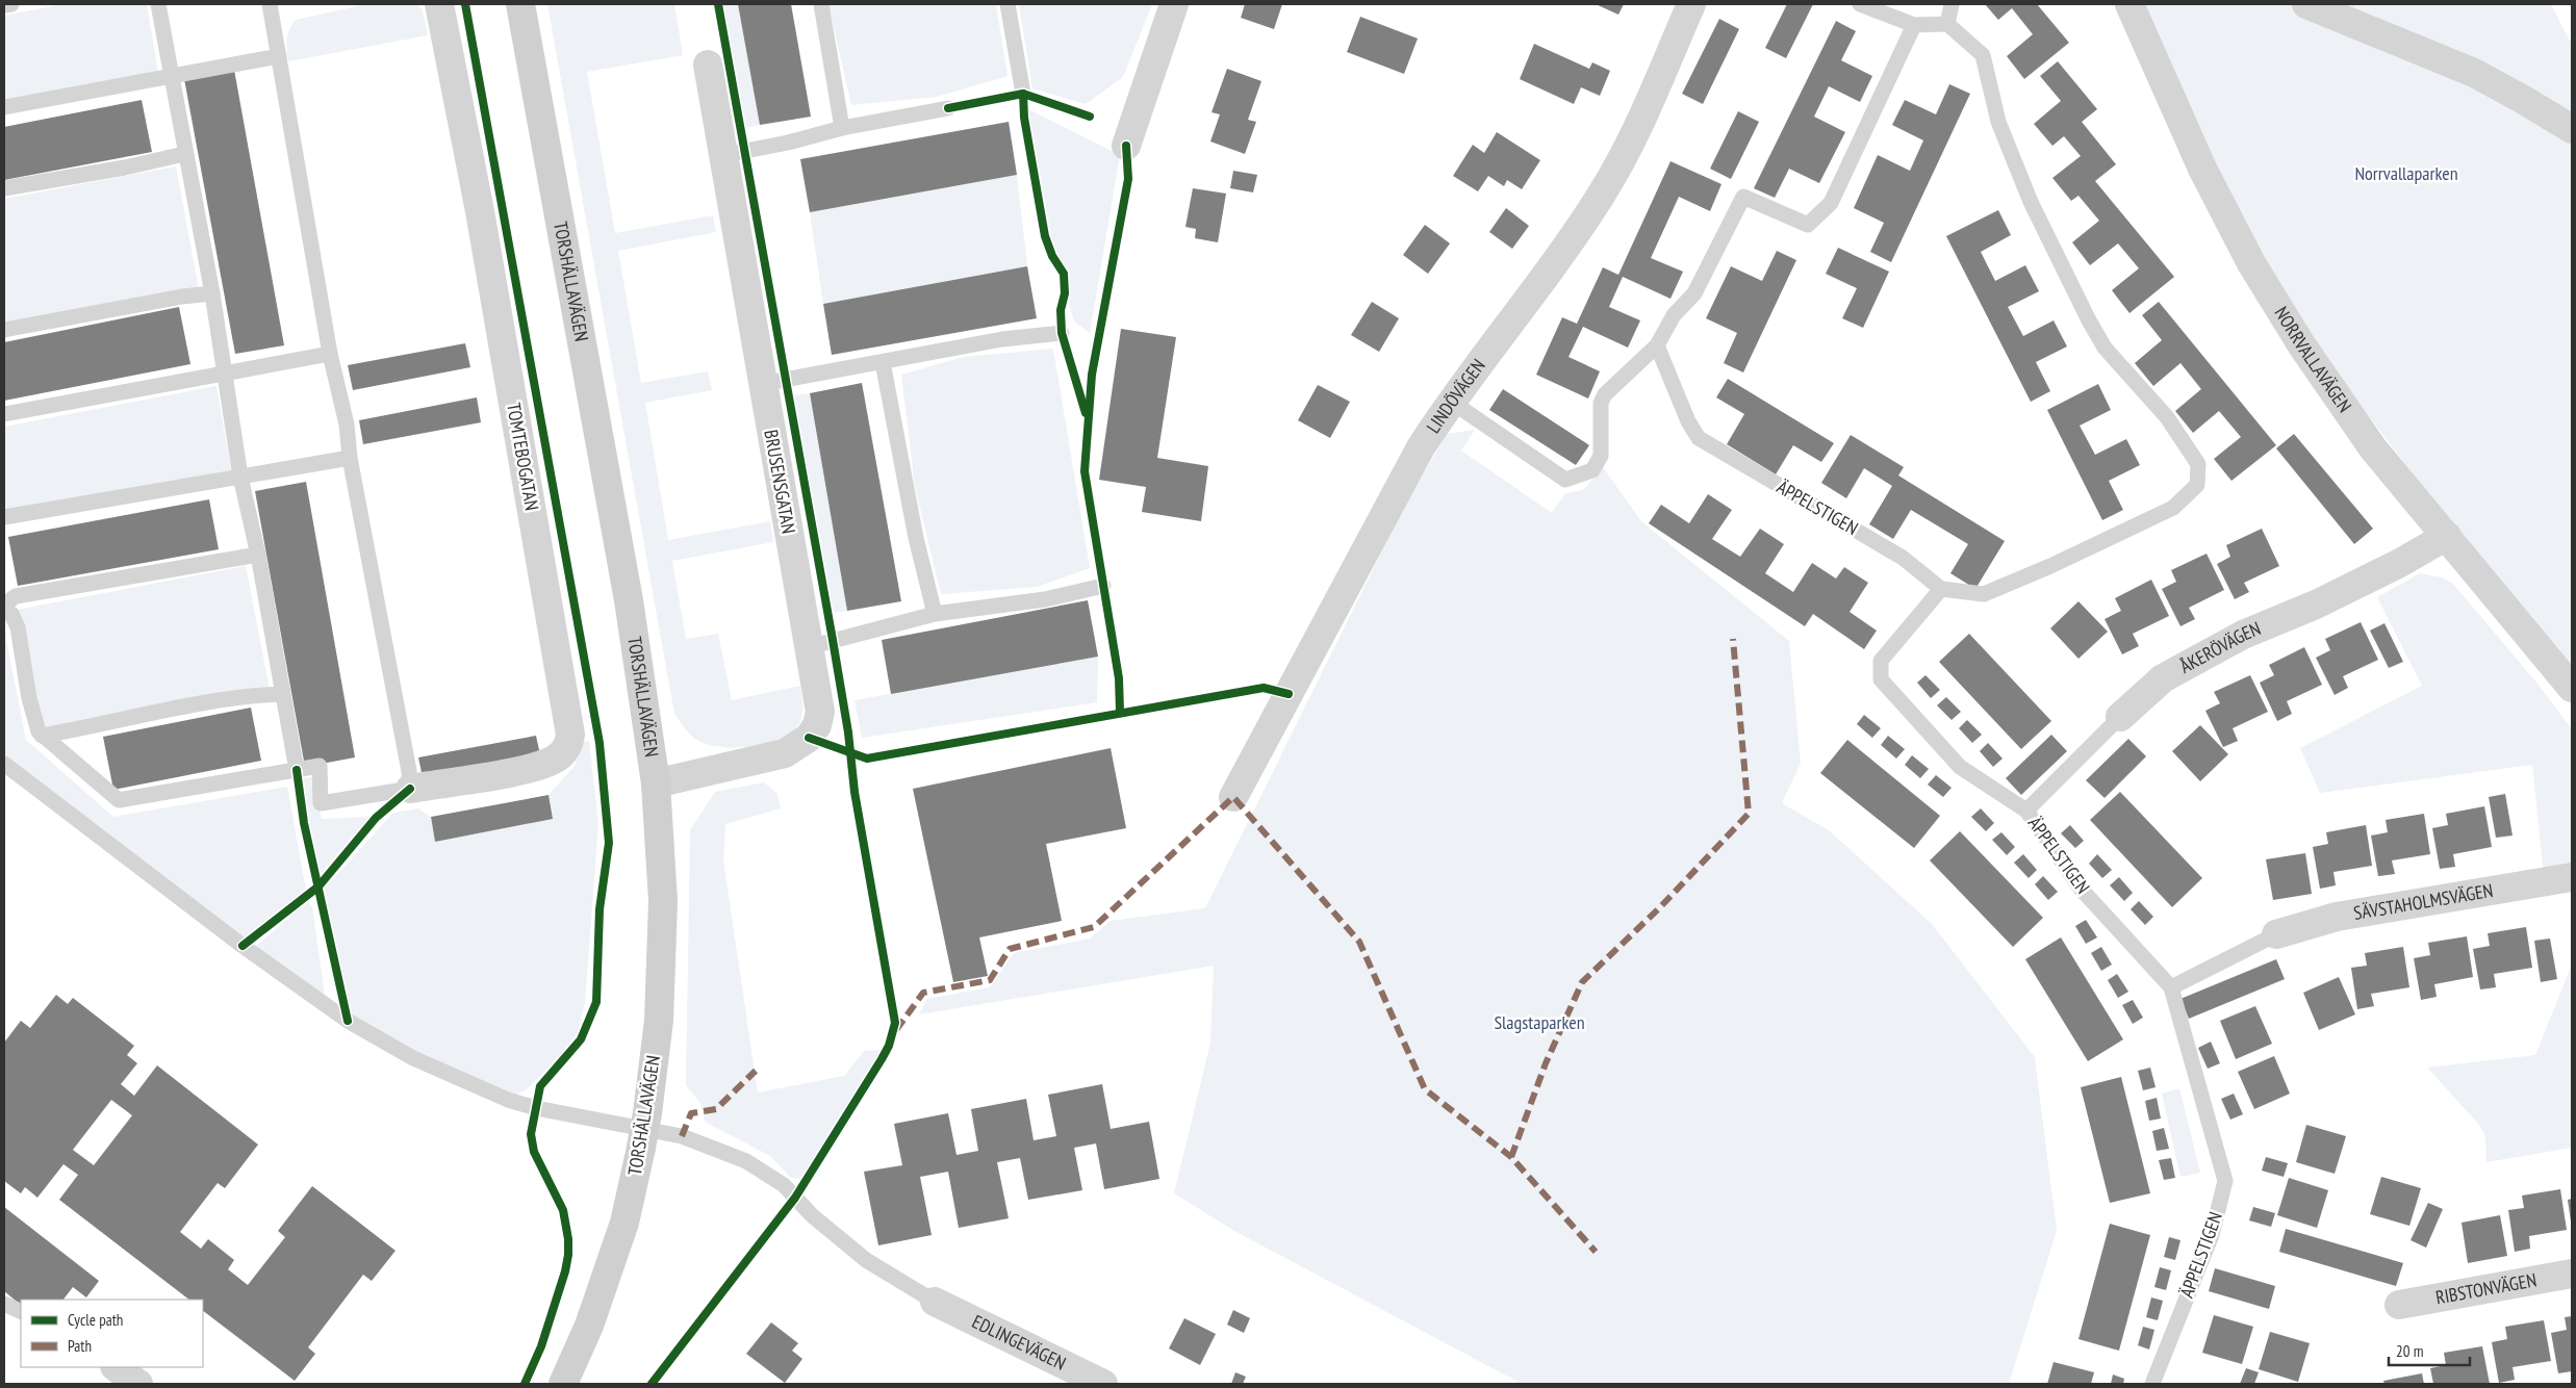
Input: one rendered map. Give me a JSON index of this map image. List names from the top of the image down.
{
  "streets": {
    "main road": ["TORSHÄLLAVÄGEN"],
    "street": [
      "NORRVALLAVÄGEN",
      "LINDÖVÄGEN",
      "TOMTEBOGATAN",
      "BRUSENSGATAN",
      "ÅKERÖVÄGEN",
      "SÄVSTAHOLMSVÄGEN",
      "RIBSTONVÄGEN",
      "EDLINGEVÄGEN"
    ],
    "lane": ["ÄPPELSTIGEN"]
  },
  "crossings": [
    ["TORSHÄLLAVÄGEN", "BRUSENSGATAN"],
    ["NORRVALLAVÄGEN", "ÅKERÖVÄGEN"],
    ["ÄPPELSTIGEN", "ÅKERÖVÄGEN"]
  ],
  "parks": ["Norrvallaparken", "Slagstaparken"],
  "legend": ["Cycle path", "Path"],
  "scale_bar": "20 m"
}
